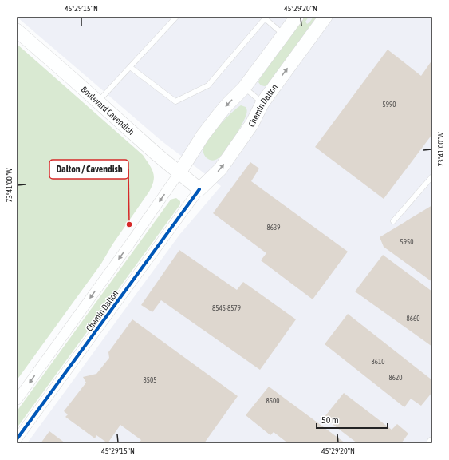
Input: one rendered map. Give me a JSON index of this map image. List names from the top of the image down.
{
  "streets": {
    "main road": ["Chemin Dalton", "Boulevard Cavendish"]
  },
  "crossings": [
    ["Chemin Dalton", "Boulevard Cavendish"]
  ],
  "places": ["Dalton / Cavendish"],
  "house_numbers": [
    "5990",
    "8639",
    "5950",
    "8545-8579",
    "8660",
    "8610",
    "8620",
    "8505",
    "8500"
  ],
  "scale_bar": "50 m",
  "coordinates": ["45°29'15\"N", "45°29'20\"N", "73°41'00\"W"]
}
